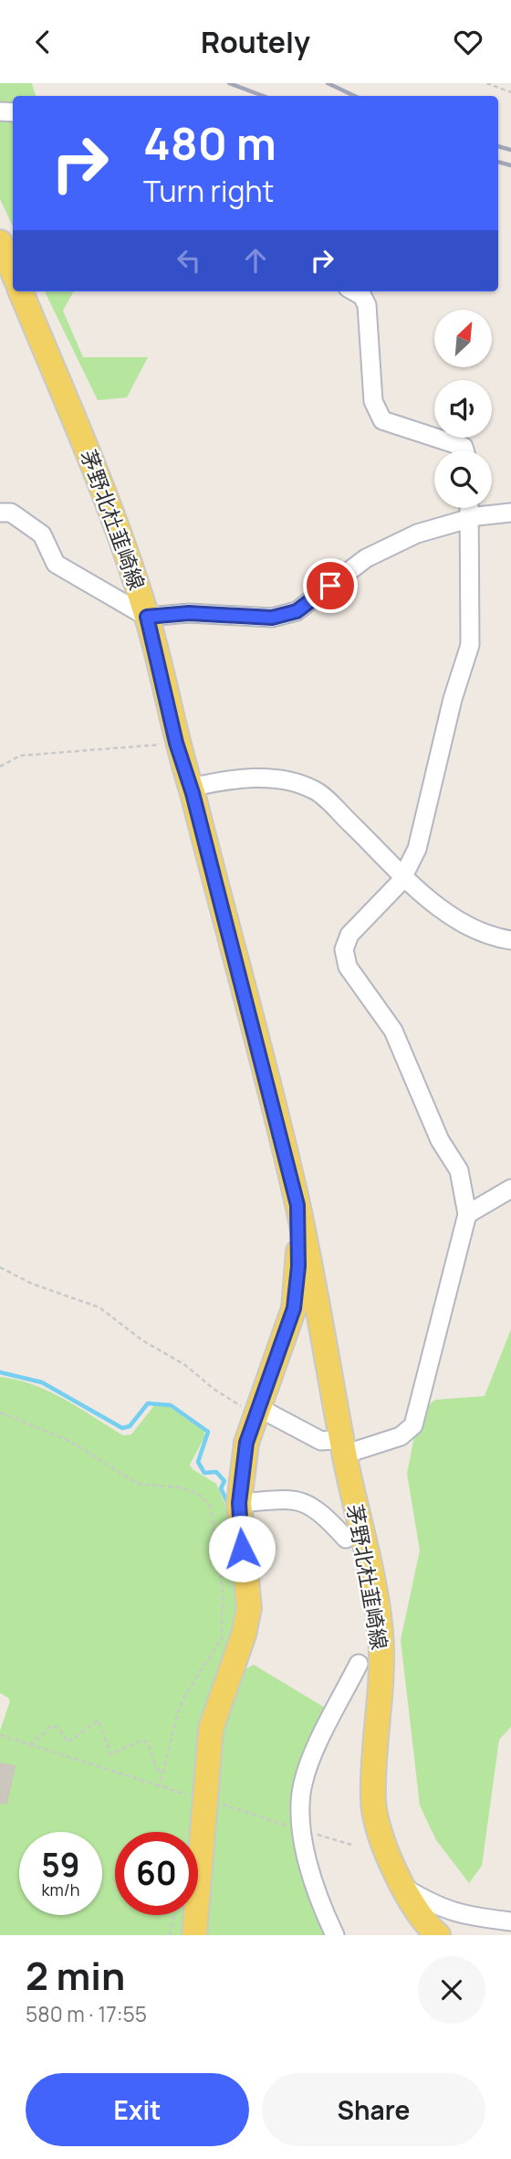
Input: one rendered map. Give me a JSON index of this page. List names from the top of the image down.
{
  "streets": {
    "main road": ["茅野北杜韮崎線"]
  },
  "north": "top right",
  "page": {
    "header": "Routely",
    "turn": ["480 m", "Turn right"],
    "speed": "59 km/h",
    "limit": "60",
    "heading": ["2 min", "580 m · 17:55"],
    "buttons": ["Exit", "Share"]
  }
}
